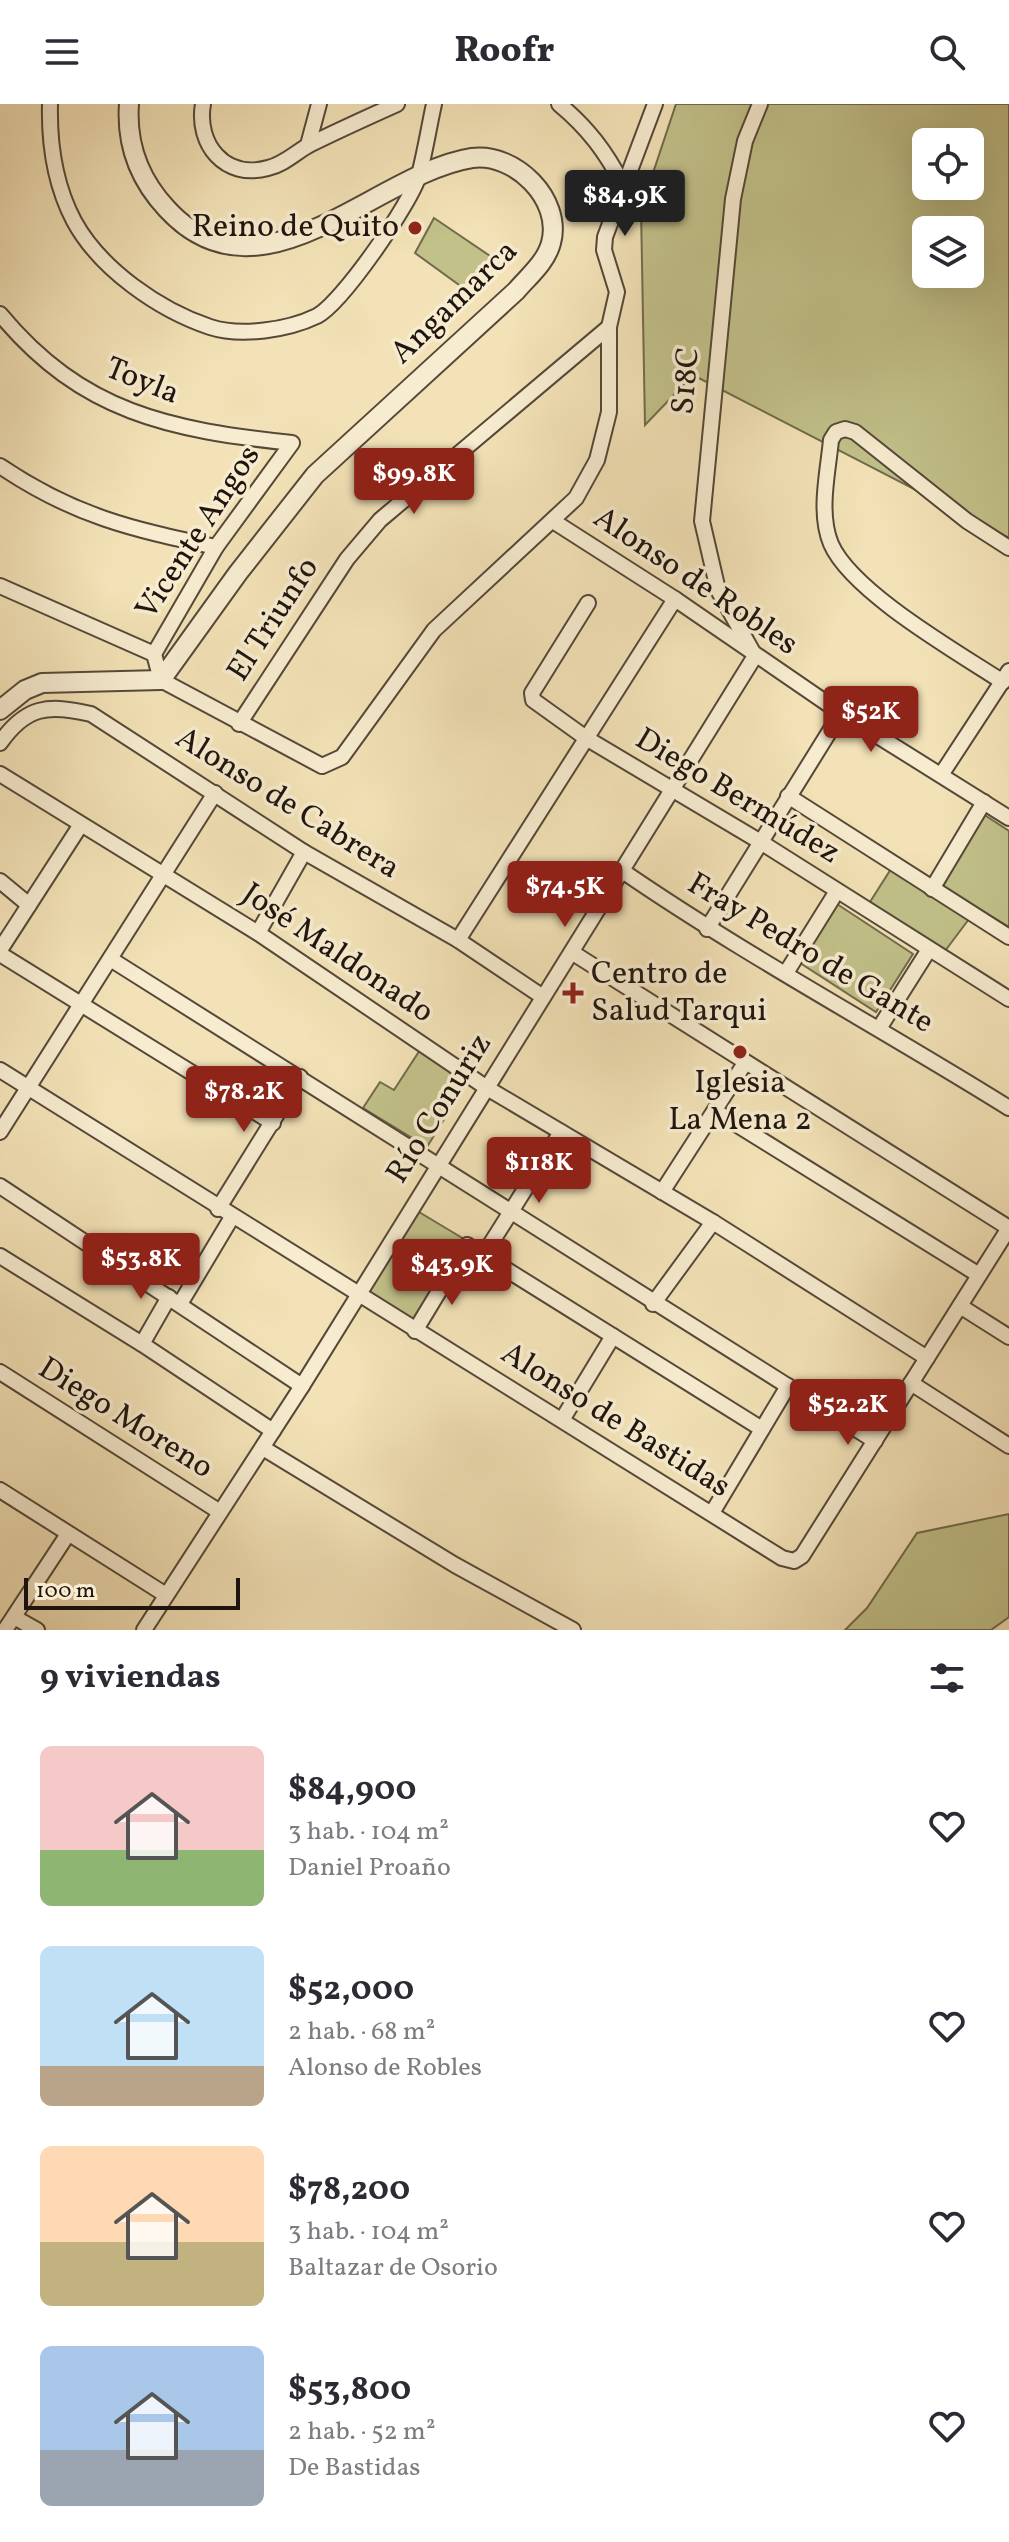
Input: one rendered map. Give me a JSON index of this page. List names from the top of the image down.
{
  "streets": {
    "street": [
      "Angamarca",
      "S18C",
      "Toyla",
      "Vicente Angos",
      "Alonso de Robles",
      "El Triunfo",
      "Diego Bermúdez",
      "Alonso de Cabrera",
      "José Maldonado",
      "Fray Pedro de Gante",
      "Río Conuriz",
      "Diego Moreno",
      "Alonso de Bastidas"
    ]
  },
  "crossings": [
    ["S18C", "Alonso de Robles"],
    ["S18C", "Río Conuriz"],
    ["Toyla", "Vicente Angos"],
    ["Alonso de Robles", "Río Conuriz"],
    ["Diego Bermúdez", "Río Conuriz"],
    ["Alonso de Cabrera", "Río Conuriz"],
    ["José Maldonado", "Río Conuriz"],
    ["Fray Pedro de Gante", "Río Conuriz"],
    ["Río Conuriz", "Diego Moreno"],
    ["Río Conuriz", "Alonso de Bastidas"]
  ],
  "places": {
    "other": ["Reino de Quito", "Iglesia La Mena 2"],
    "health": ["Centro de Salud Tarqui"]
  },
  "scale_bar": "100 m",
  "page": {
    "header": "Roofr",
    "price": [
      "$84.9K",
      "$99.8K",
      "$52K",
      "$74.5K",
      "$78.2K",
      "$118K",
      "$53.8K",
      "$43.9K",
      "$52.2K"
    ],
    "scale": "100 m",
    "heading": "9 viviendas",
    "list": [
      {
        "name": "$84,900",
        "note": "3 hab. · 104 m² · Daniel Proaño"
      },
      {
        "name": "$52,000",
        "note": "2 hab. · 68 m² · Alonso de Robles"
      },
      {
        "name": "$78,200",
        "note": "3 hab. · 104 m² · Baltazar de Osorio"
      },
      {
        "name": "$53,800",
        "note": "2 hab. · 52 m² · De Bastidas"
      }
    ]
  }
}
